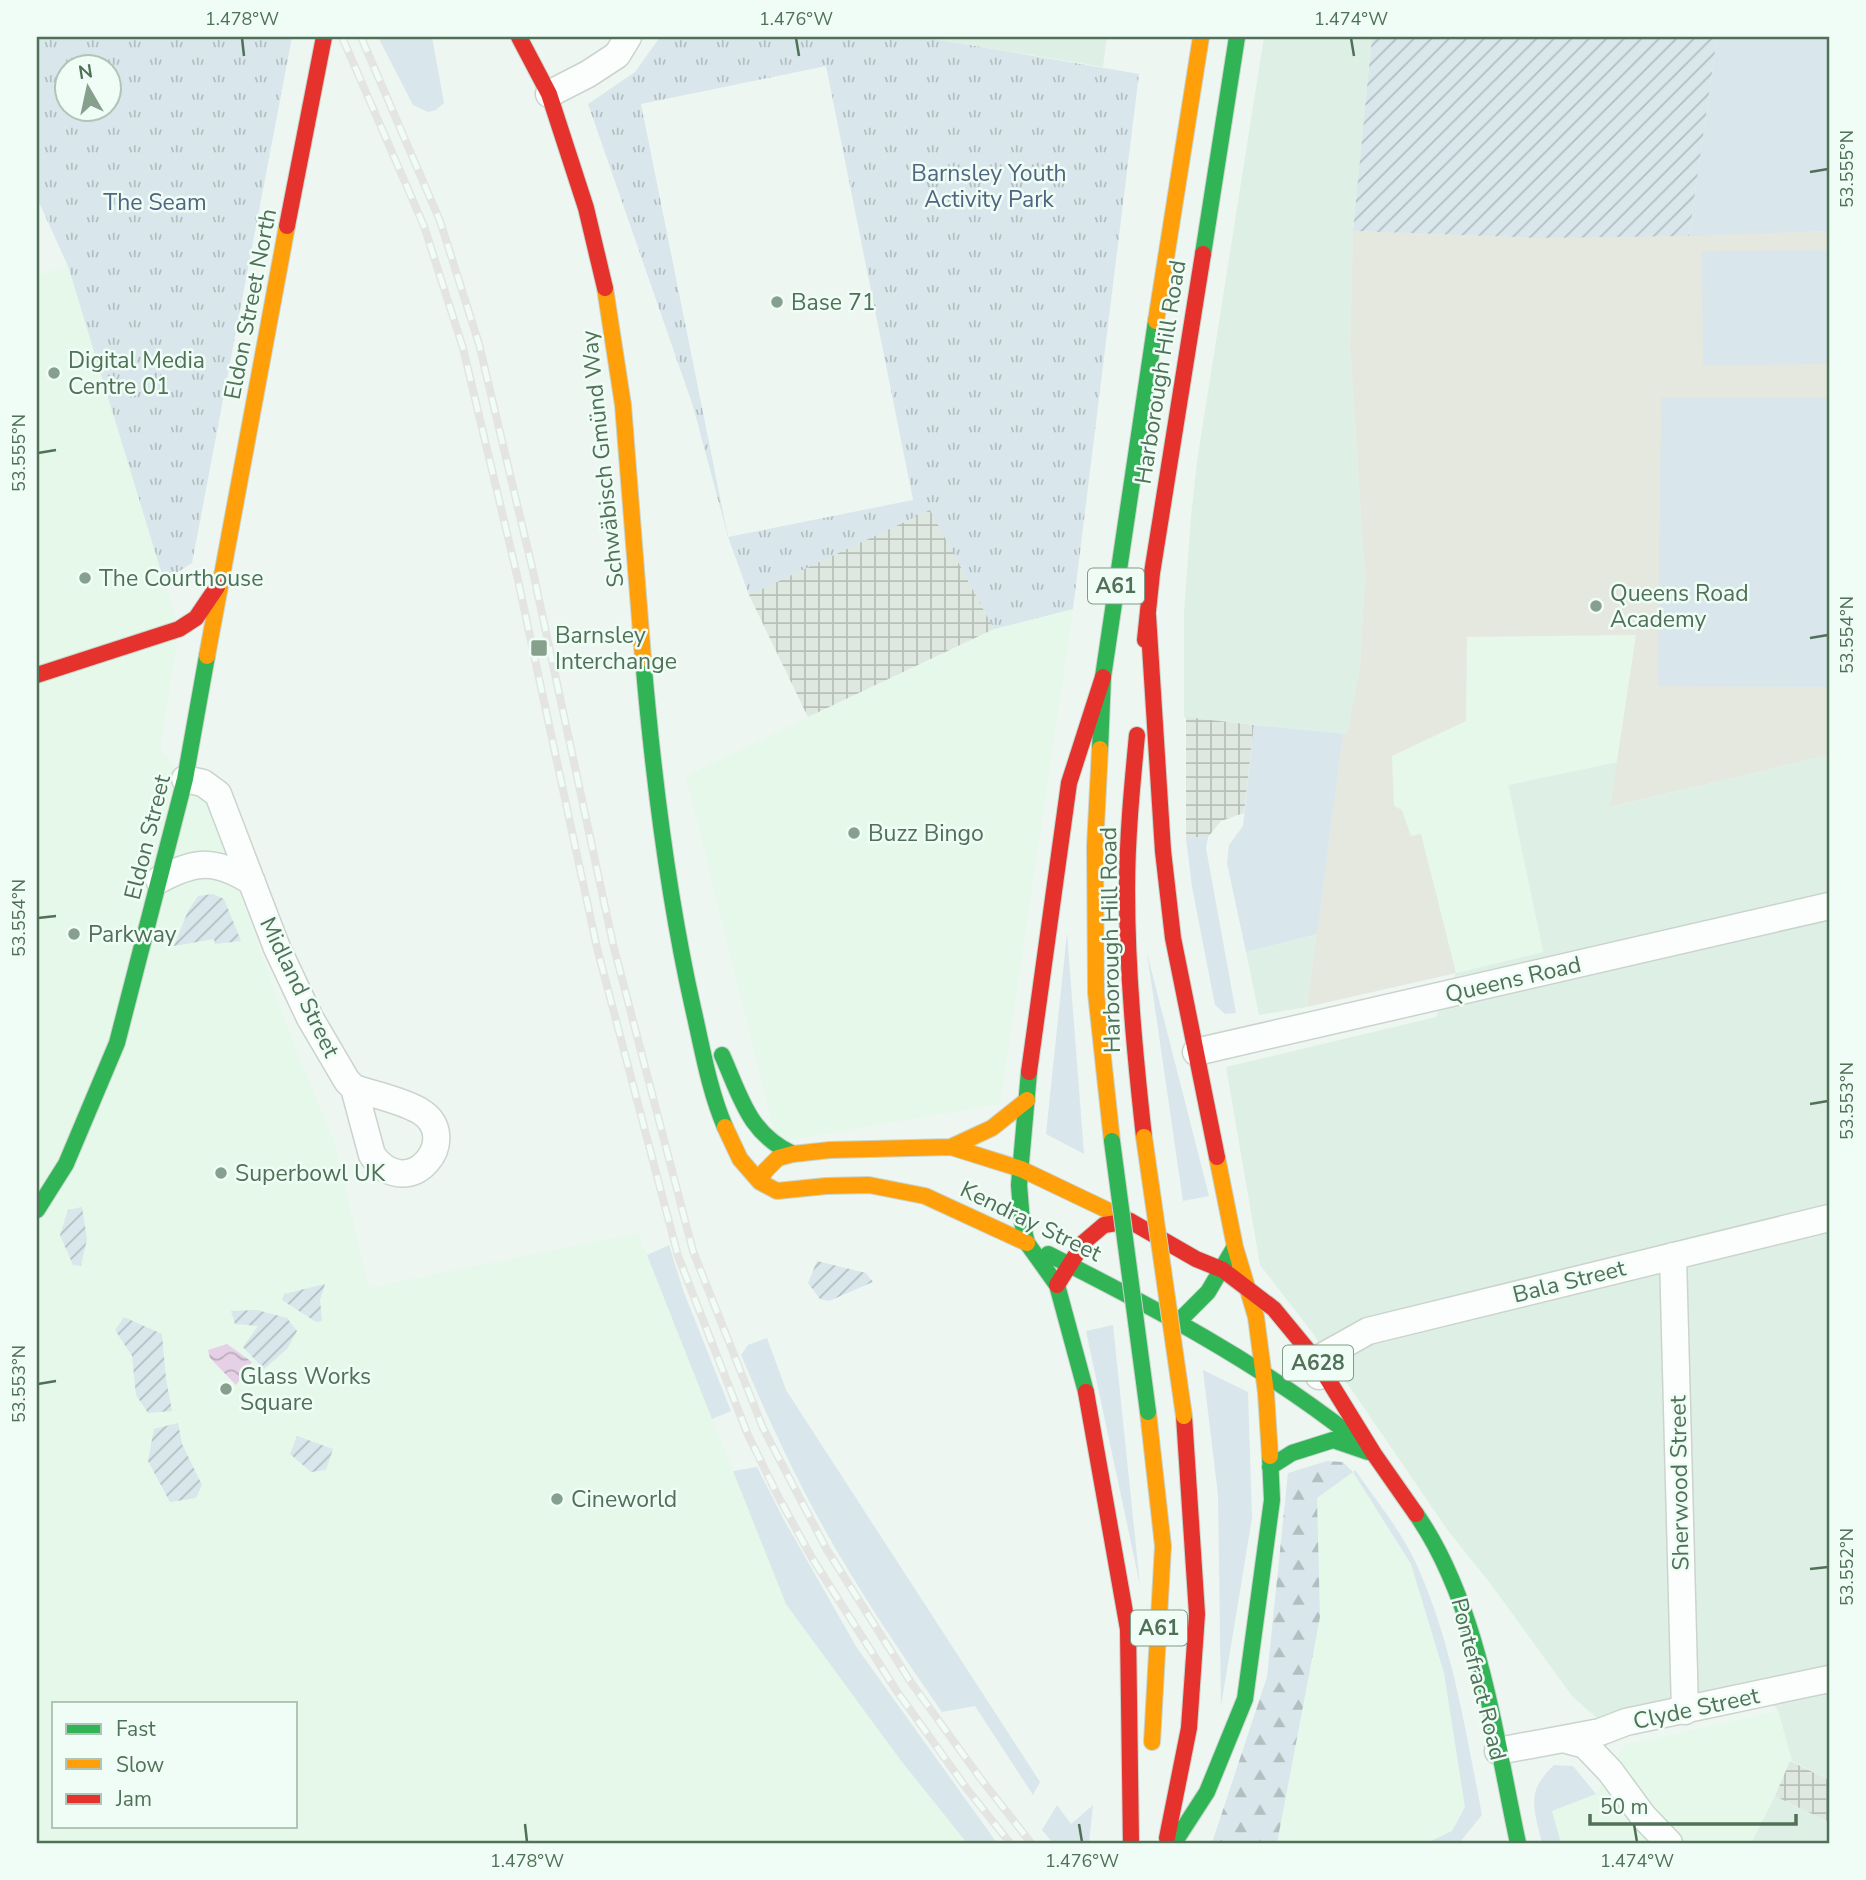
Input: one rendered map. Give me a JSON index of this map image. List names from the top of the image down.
{
  "streets": {
    "main road": [
      "Eldon Street North",
      "Harborough Hill Road",
      "Schwäbisch Gmünd Way",
      "A61",
      "Eldon Street",
      "Kendray Street",
      "A628",
      "Pontefract Road"
    ],
    "street": [
      "Queens Road",
      "Midland Street",
      "Bala Street",
      "Sherwood Street",
      "Clyde Street"
    ]
  },
  "crossings": [
    ["Eldon Street North", "Eldon Street"],
    ["Harborough Hill Road", "A61"],
    ["Schwäbisch Gmünd Way", "Kendray Street"],
    ["A61", "Queens Road"],
    ["A61", "Kendray Street"],
    ["A61", "Pontefract Road"],
    ["Eldon Street", "Midland Street"],
    ["Kendray Street", "Pontefract Road"],
    ["Bala Street", "Sherwood Street"],
    ["Bala Street", "Pontefract Road"],
    ["Sherwood Street", "Clyde Street"],
    ["Pontefract Road", "Clyde Street"]
  ],
  "parks": ["Barnsley Youth Activity Park", "The Seam"],
  "places": {
    "other": [
      "Base 71",
      "Digital Media Centre 01",
      "The Courthouse",
      "Queens Road Academy",
      "Buzz Bingo",
      "Parkway",
      "Superbowl UK",
      "Glass Works Square",
      "Cineworld"
    ],
    "transit": ["Barnsley Interchange"]
  },
  "legend": ["Fast", "Slow", "Jam"],
  "scale_bar": "50 m",
  "north": "top",
  "coordinates": [
    "1.478°W",
    "1.476°W",
    "1.474°W",
    "53.555°N",
    "53.554°N",
    "53.553°N",
    "53.552°N"
  ]
}
